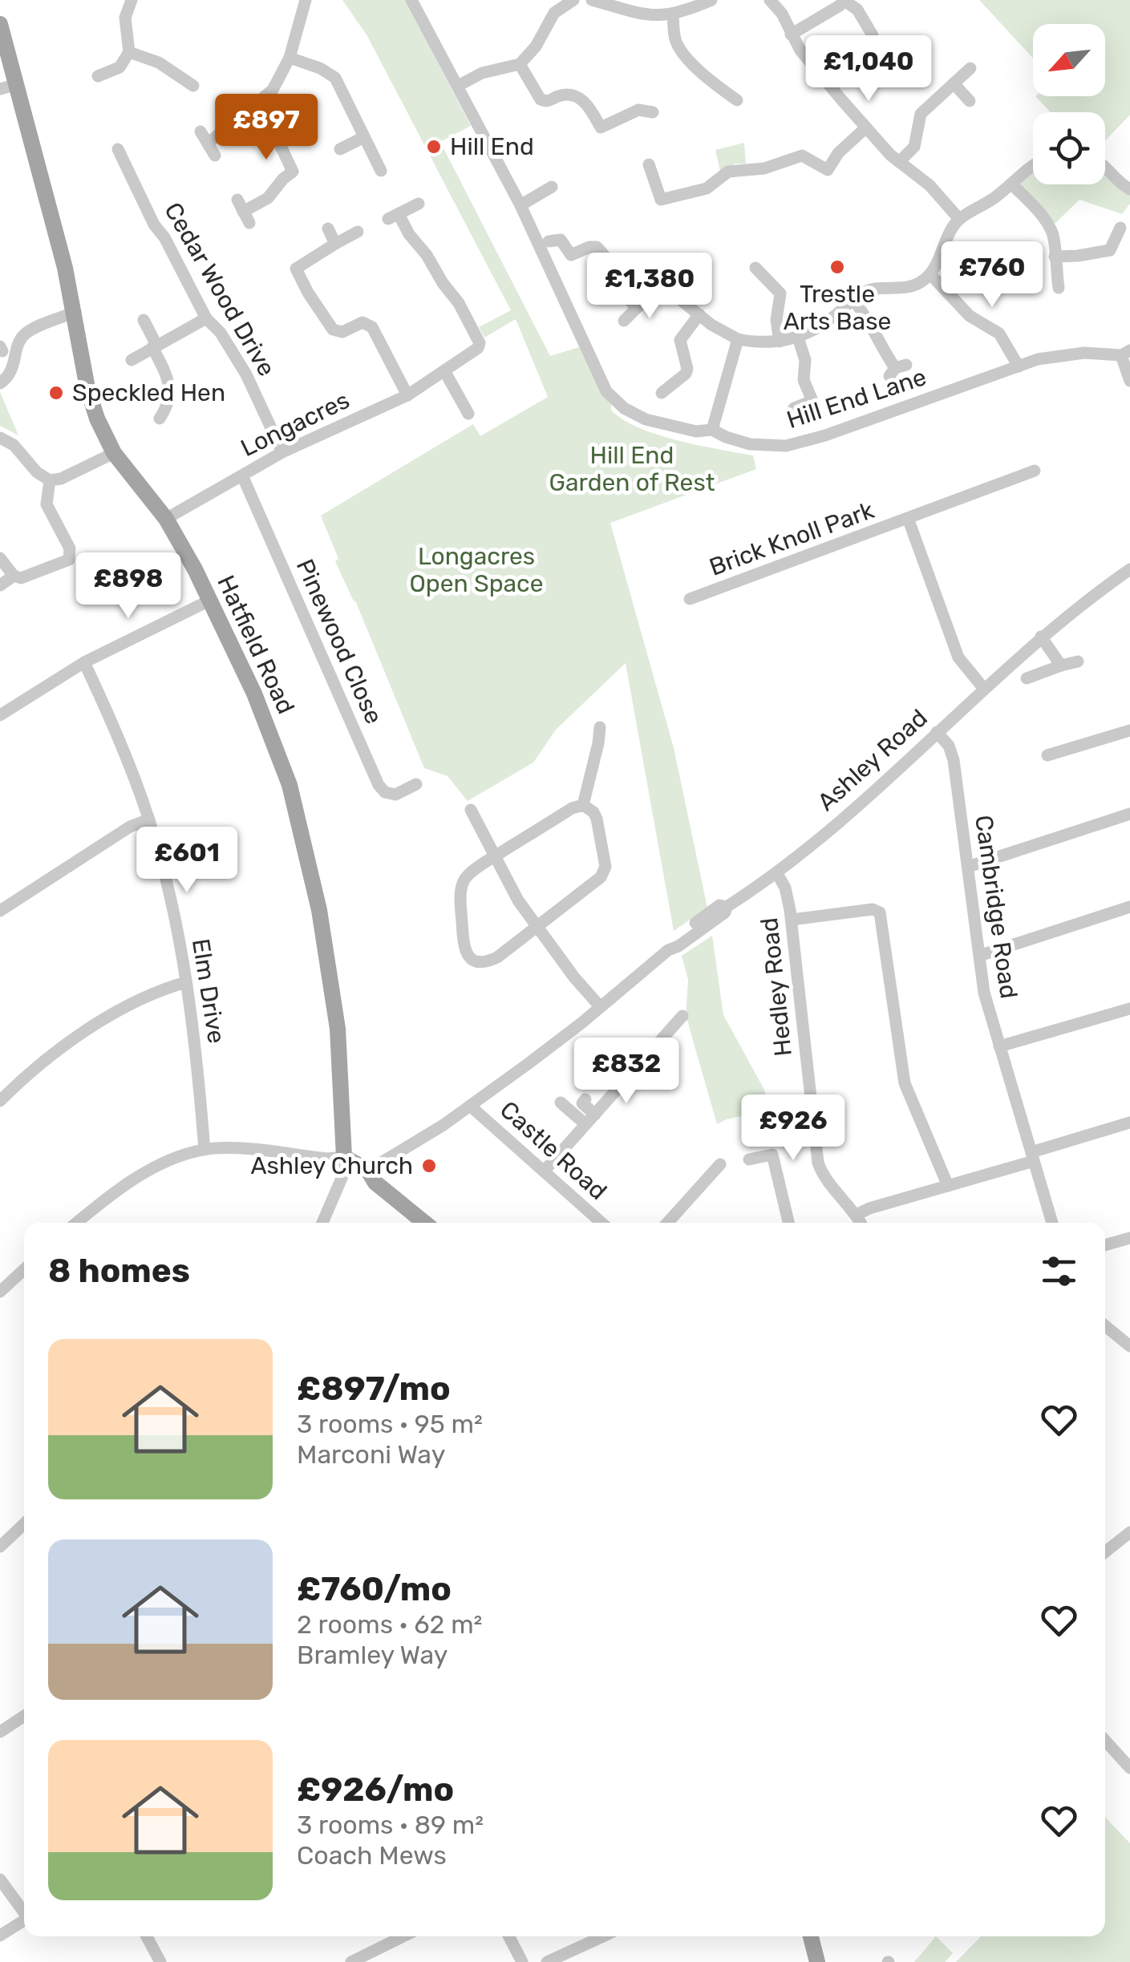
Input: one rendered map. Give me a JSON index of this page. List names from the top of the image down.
{
  "streets": {
    "main road": ["Hatfield Road"],
    "street": [
      "Cedar Wood Drive",
      "Hill End Lane",
      "Longacres",
      "Brick Knoll Park",
      "Pinewood Close",
      "Ashley Road",
      "Cambridge Road",
      "Hedley Road",
      "Elm Drive",
      "Castle Road"
    ]
  },
  "crossings": [
    ["Cedar Wood Drive", "Longacres"],
    ["Longacres", "Pinewood Close"],
    ["Longacres", "Hatfield Road"],
    ["Brick Knoll Park", "Ashley Road"],
    ["Ashley Road", "Cambridge Road"],
    ["Ashley Road", "Hedley Road"],
    ["Ashley Road", "Castle Road"]
  ],
  "parks": ["Hill End Garden of Rest", "Longacres Open Space"],
  "places": [
    "Hill End",
    "Trestle Arts Base",
    "Speckled Hen",
    "Ashley Church"
  ],
  "north": "bottom left",
  "page": {
    "price": [
      "£1,040",
      "£897",
      "£760",
      "£1,380",
      "£898",
      "£601",
      "£832",
      "£926"
    ],
    "heading": "8 homes",
    "list": [
      {
        "name": "£897/mo",
        "note": "3 rooms · 95 m² · Marconi Way"
      },
      {
        "name": "£760/mo",
        "note": "2 rooms · 62 m² · Bramley Way"
      },
      {
        "name": "£926/mo",
        "note": "3 rooms · 89 m² · Coach Mews"
      }
    ]
  }
}
